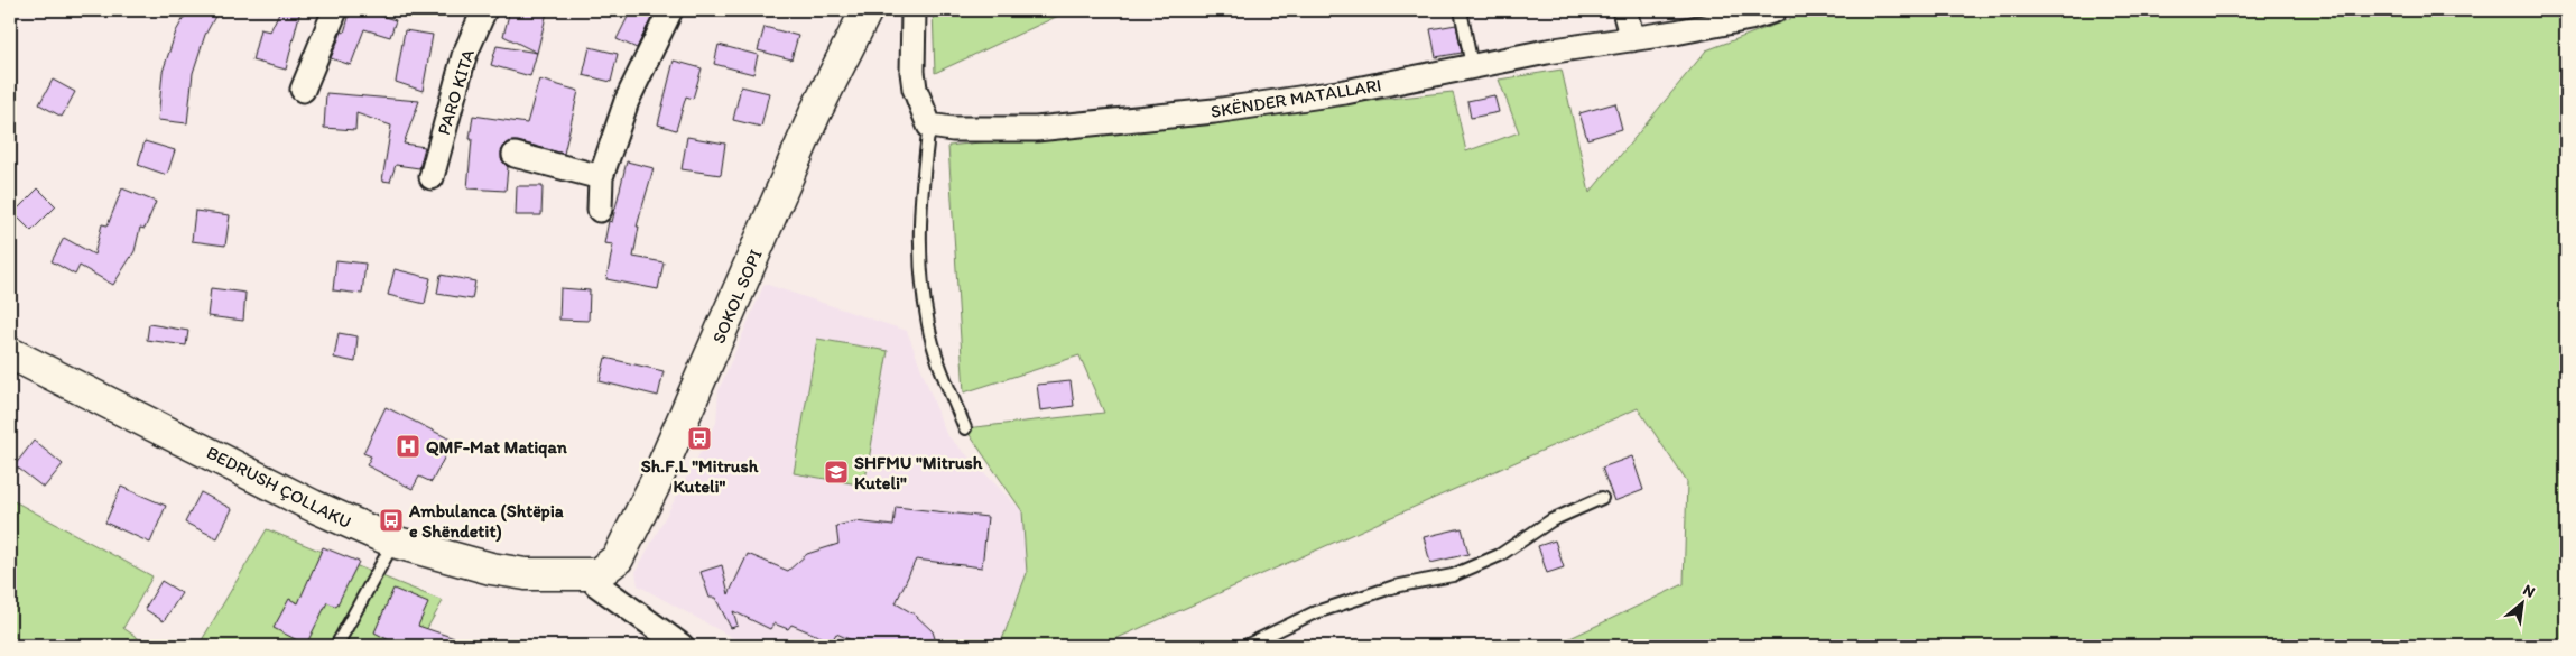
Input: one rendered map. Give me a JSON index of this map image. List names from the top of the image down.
{
  "streets": {
    "street": [
      "PARO KITA",
      "SKËNDER MATALLARI",
      "SOKOL SOPI",
      "BEDRUSH ÇOLLAKU"
    ]
  },
  "crossings": [
    ["SOKOL SOPI", "BEDRUSH ÇOLLAKU"]
  ],
  "places": {
    "bus stop": ["Sh.F.L \"Mitrush Kuteli\"", "Ambulanca (Shtëpia e Shëndetit)"],
    "hospital": ["QMF-Mat Matiqan"],
    "school or university": ["SHFMU \"Mitrush Kuteli\""]
  },
  "north": "top right"
}
